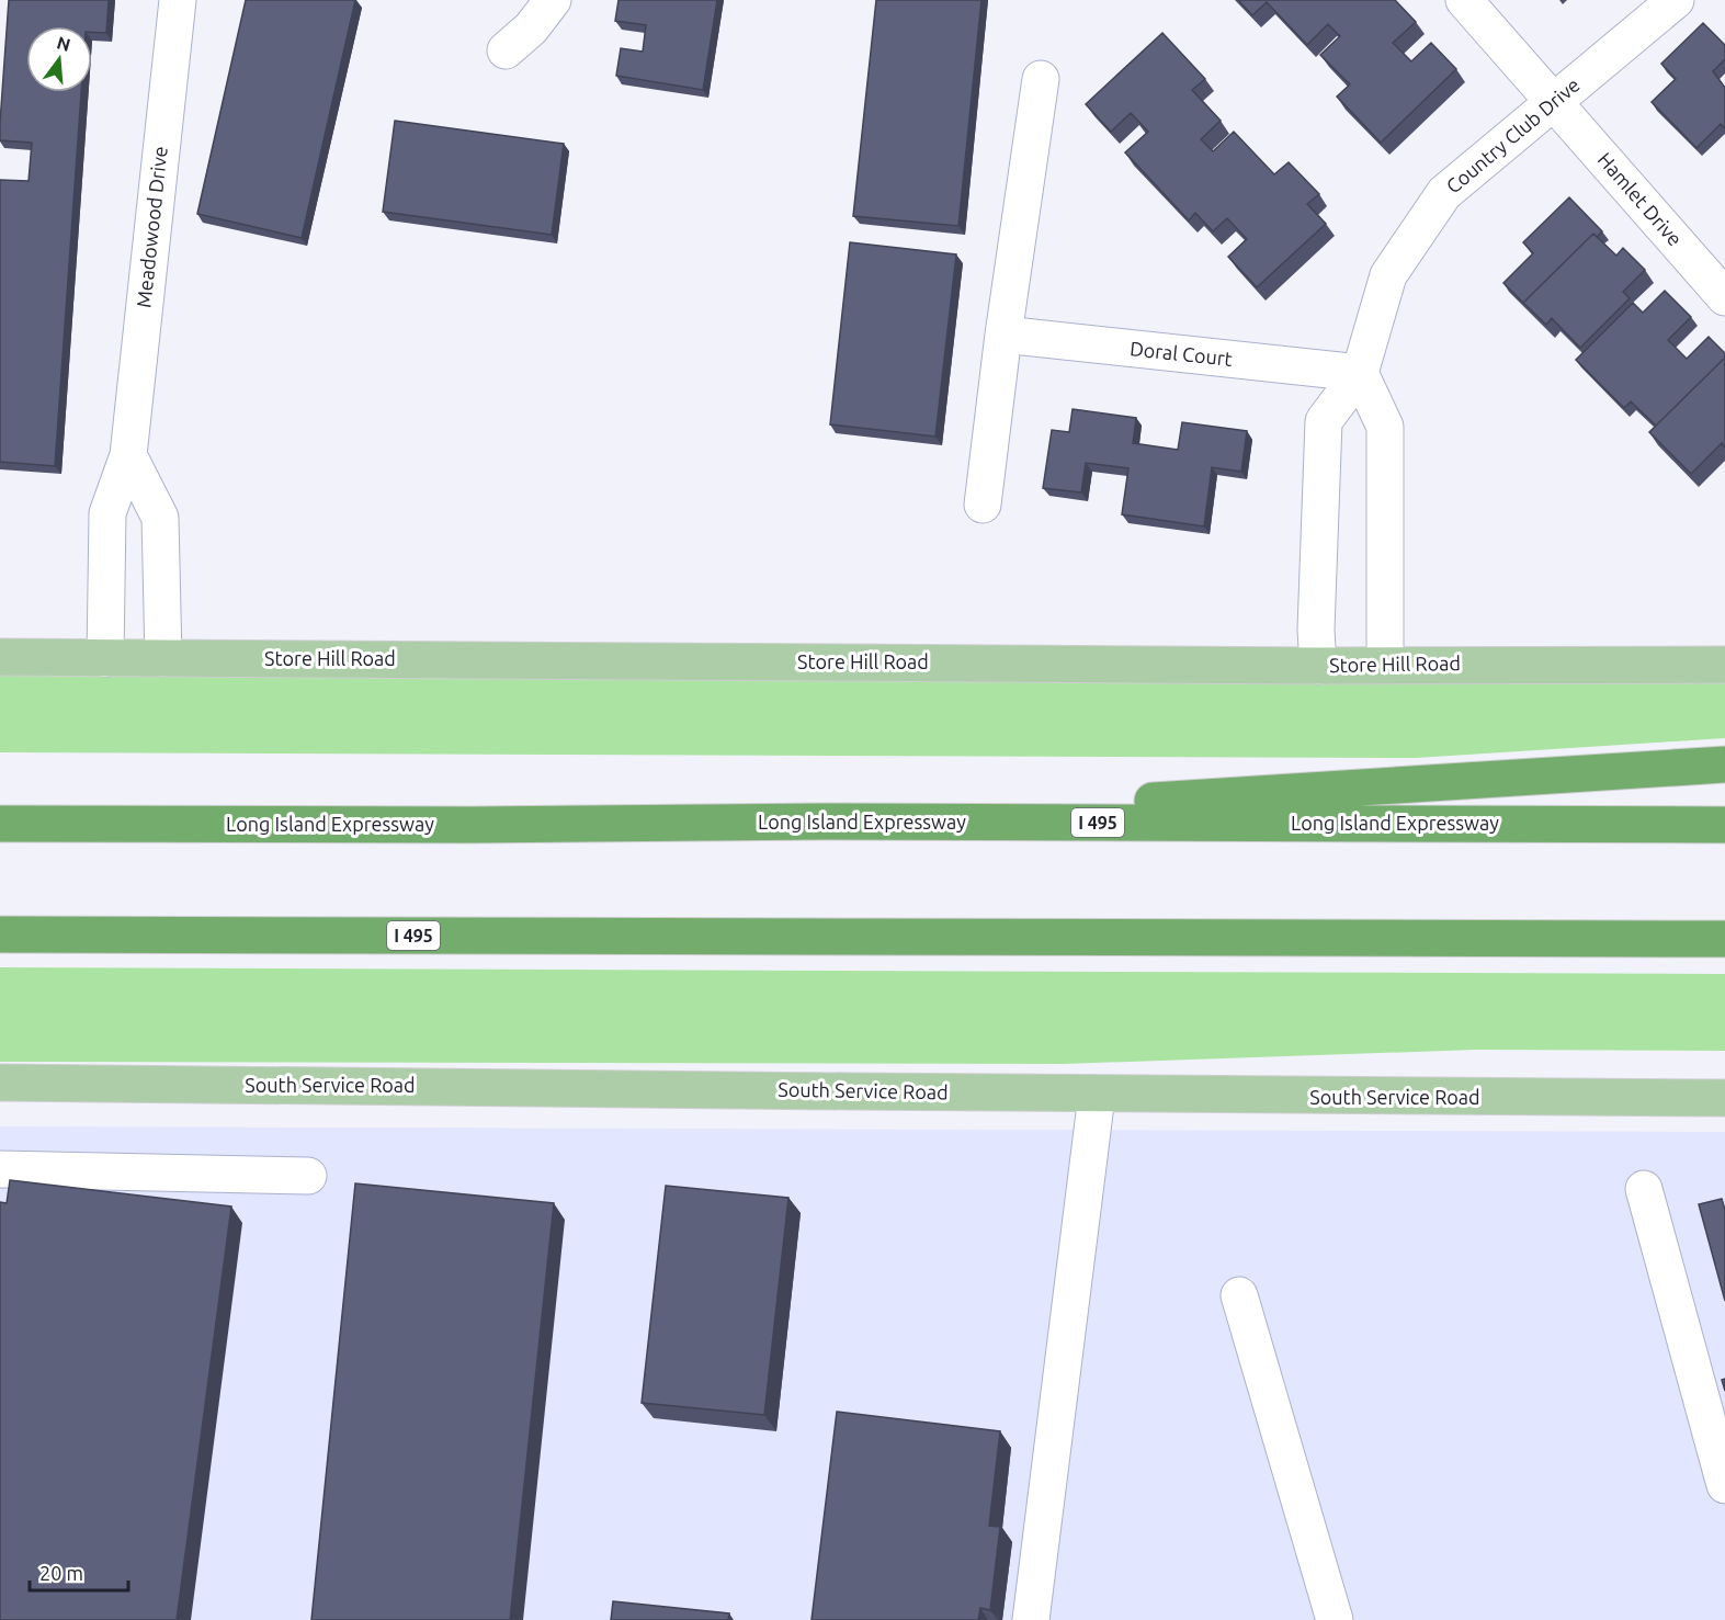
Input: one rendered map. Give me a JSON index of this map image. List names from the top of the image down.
{
  "streets": {
    "highway": ["Long Island Expressway", "I 495"],
    "main road": ["Store Hill Road", "South Service Road"],
    "street": [
      "Country Club Drive",
      "Hamlet Drive",
      "Meadowood Drive",
      "Doral Court"
    ]
  },
  "crossings": [
    ["Country Club Drive", "Hamlet Drive"],
    ["Country Club Drive", "Doral Court"],
    ["Country Club Drive", "Store Hill Road"],
    ["Meadowood Drive", "Store Hill Road"]
  ],
  "scale_bar": "20 m",
  "north": "top"
}
